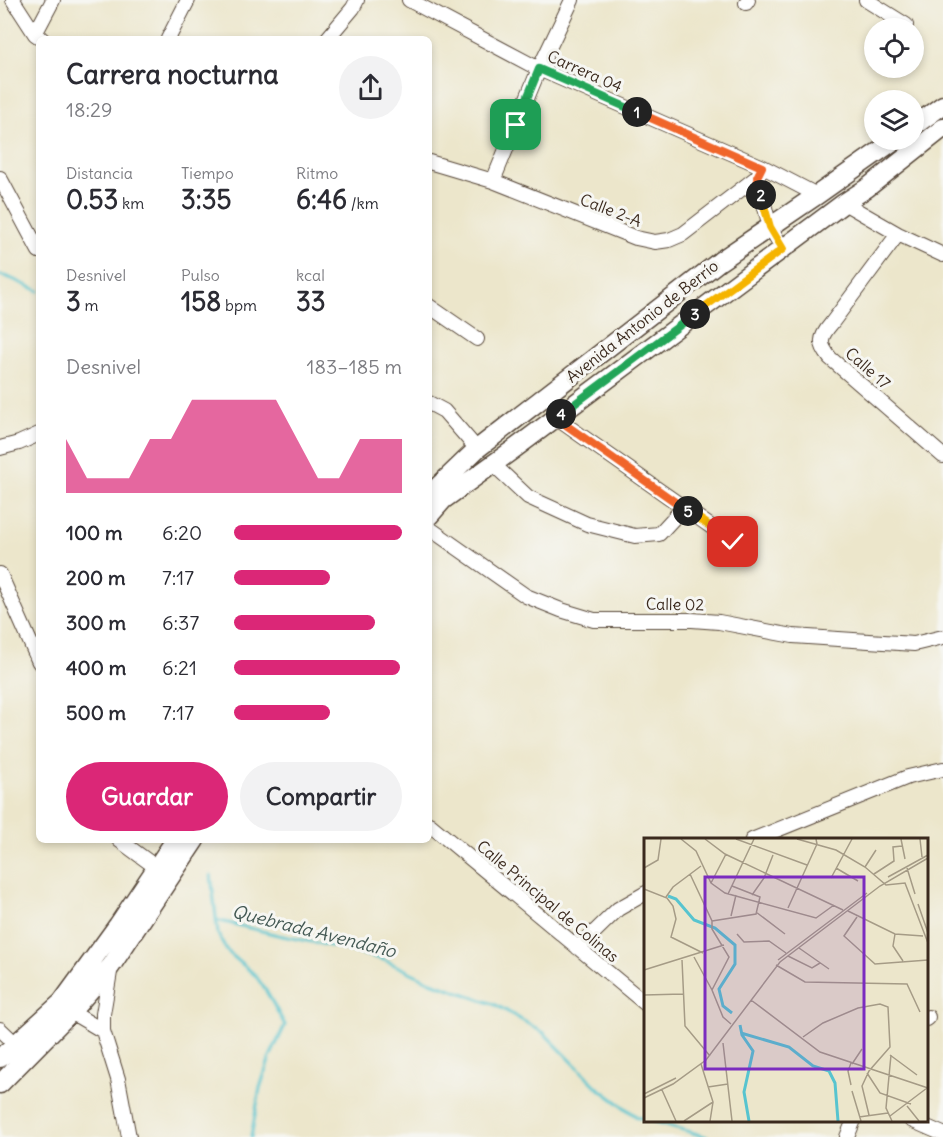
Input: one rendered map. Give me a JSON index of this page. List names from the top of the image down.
{
  "streets": {
    "street": [
      "Carrera 04",
      "Calle 2-A",
      "Avenida Antonio de Berrío",
      "Calle 17",
      "Calle 02",
      "Calle Principal de Colinas"
    ]
  },
  "crossings": [
    ["Carrera 04", "Calle 2-A"],
    ["Carrera 04", "Avenida Antonio de Berrío"]
  ],
  "water": ["Quebrada Avendaño"],
  "page": {
    "heading": ["Carrera nocturna", "18:29"],
    "pins": [
      "1",
      "2",
      "3",
      "4",
      "5"
    ],
    "stats": [
      ["Distancia", "0.53 km"],
      ["Tiempo", "3:35"],
      ["Ritmo", "6:46 /km"],
      ["Desnivel", "3 m"],
      ["Pulso", "158 bpm"],
      ["kcal", "33"]
    ],
    "chart": ["Desnivel", "183–185 m"],
    "list": [
      {
        "name": "100 m",
        "note": "6:20"
      },
      {
        "name": "200 m",
        "note": "7:17"
      },
      {
        "name": "300 m",
        "note": "6:37"
      },
      {
        "name": "400 m",
        "note": "6:21"
      },
      {
        "name": "500 m",
        "note": "7:17"
      }
    ],
    "buttons": ["Guardar", "Compartir"]
  }
}
